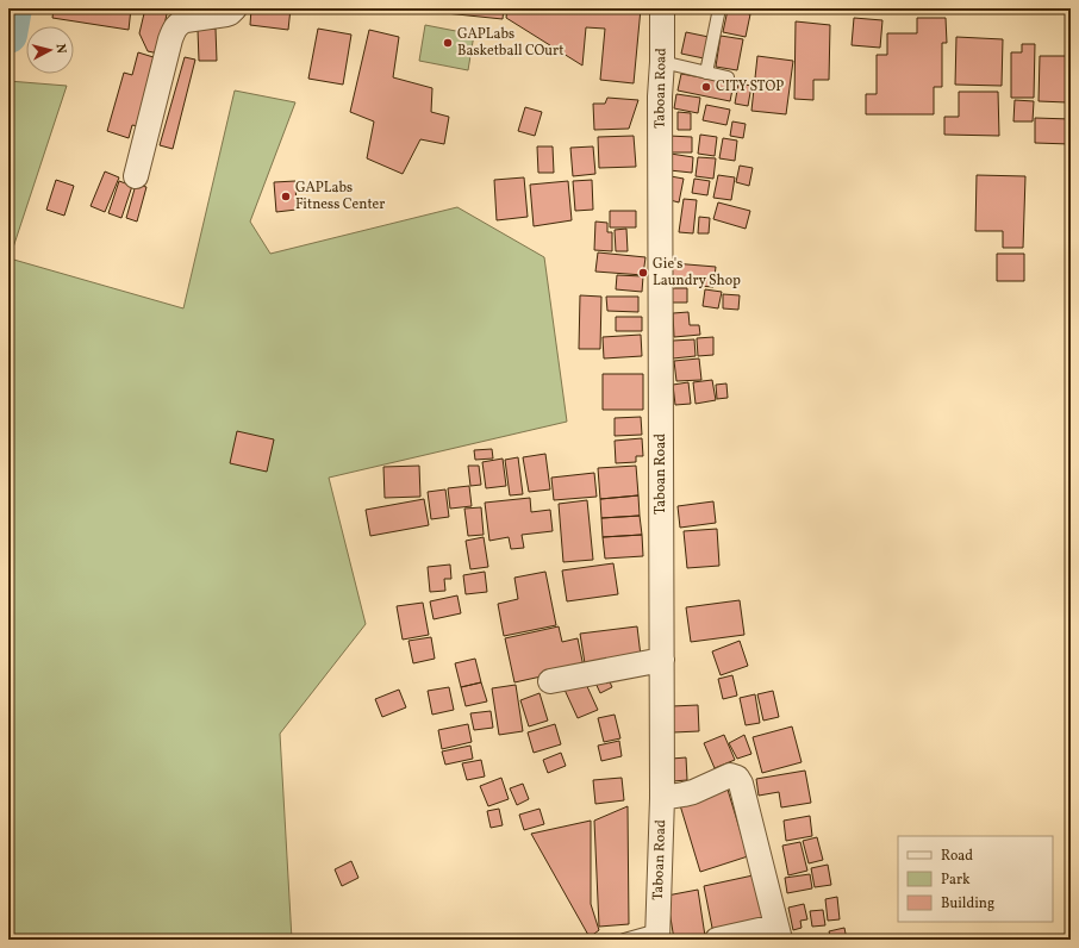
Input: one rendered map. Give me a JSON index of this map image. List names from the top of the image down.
{
  "streets": {
    "street": ["Taboan Road"]
  },
  "places": [
    "GAPLabs Basketball COurt",
    "CITY STOP",
    "GAPLabs Fitness Center",
    "Gie's Laundry Shop"
  ],
  "legend": ["Road", "Park", "Building"],
  "north": "right"
}
